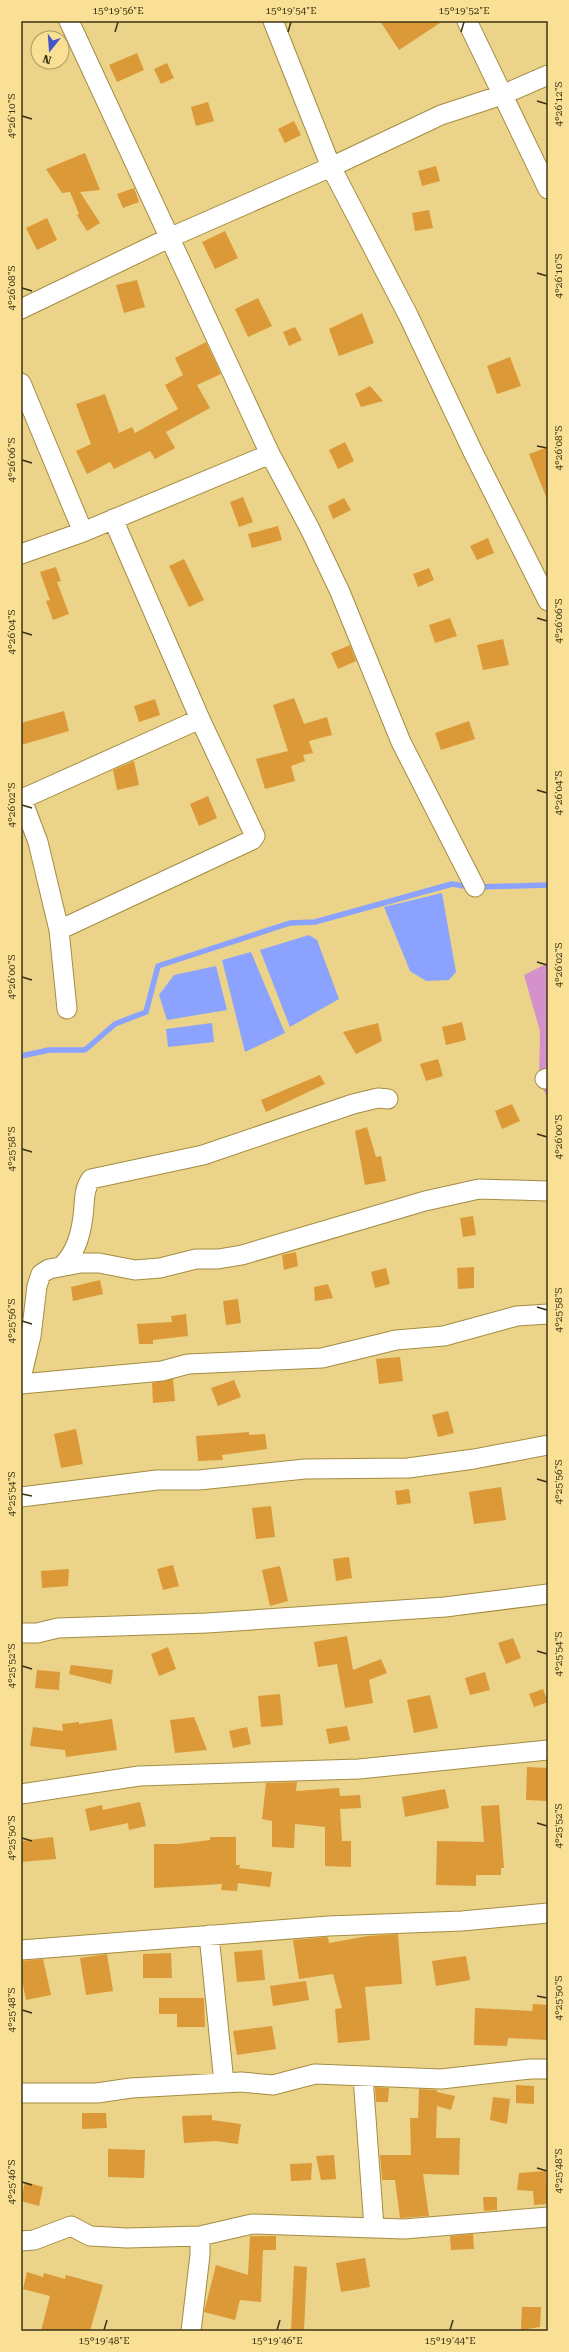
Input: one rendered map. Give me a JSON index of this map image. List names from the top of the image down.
{
  "north": "bottom",
  "coordinates": [
    "15°19'56\"E",
    "15°19'54\"E",
    "15°19'52\"E",
    "4°26'12\"S",
    "4°26'10\"S",
    "4°26'08\"S",
    "4°26'06\"S",
    "4°26'04\"S",
    "4°26'02\"S",
    "4°26'00\"S",
    "4°25'58\"S",
    "4°25'56\"S",
    "4°25'54\"S",
    "4°25'52\"S",
    "4°25'50\"S",
    "4°25'48\"S",
    "4°25'46\"S",
    "15°19'48\"E",
    "15°19'46\"E",
    "15°19'44\"E"
  ]
}
